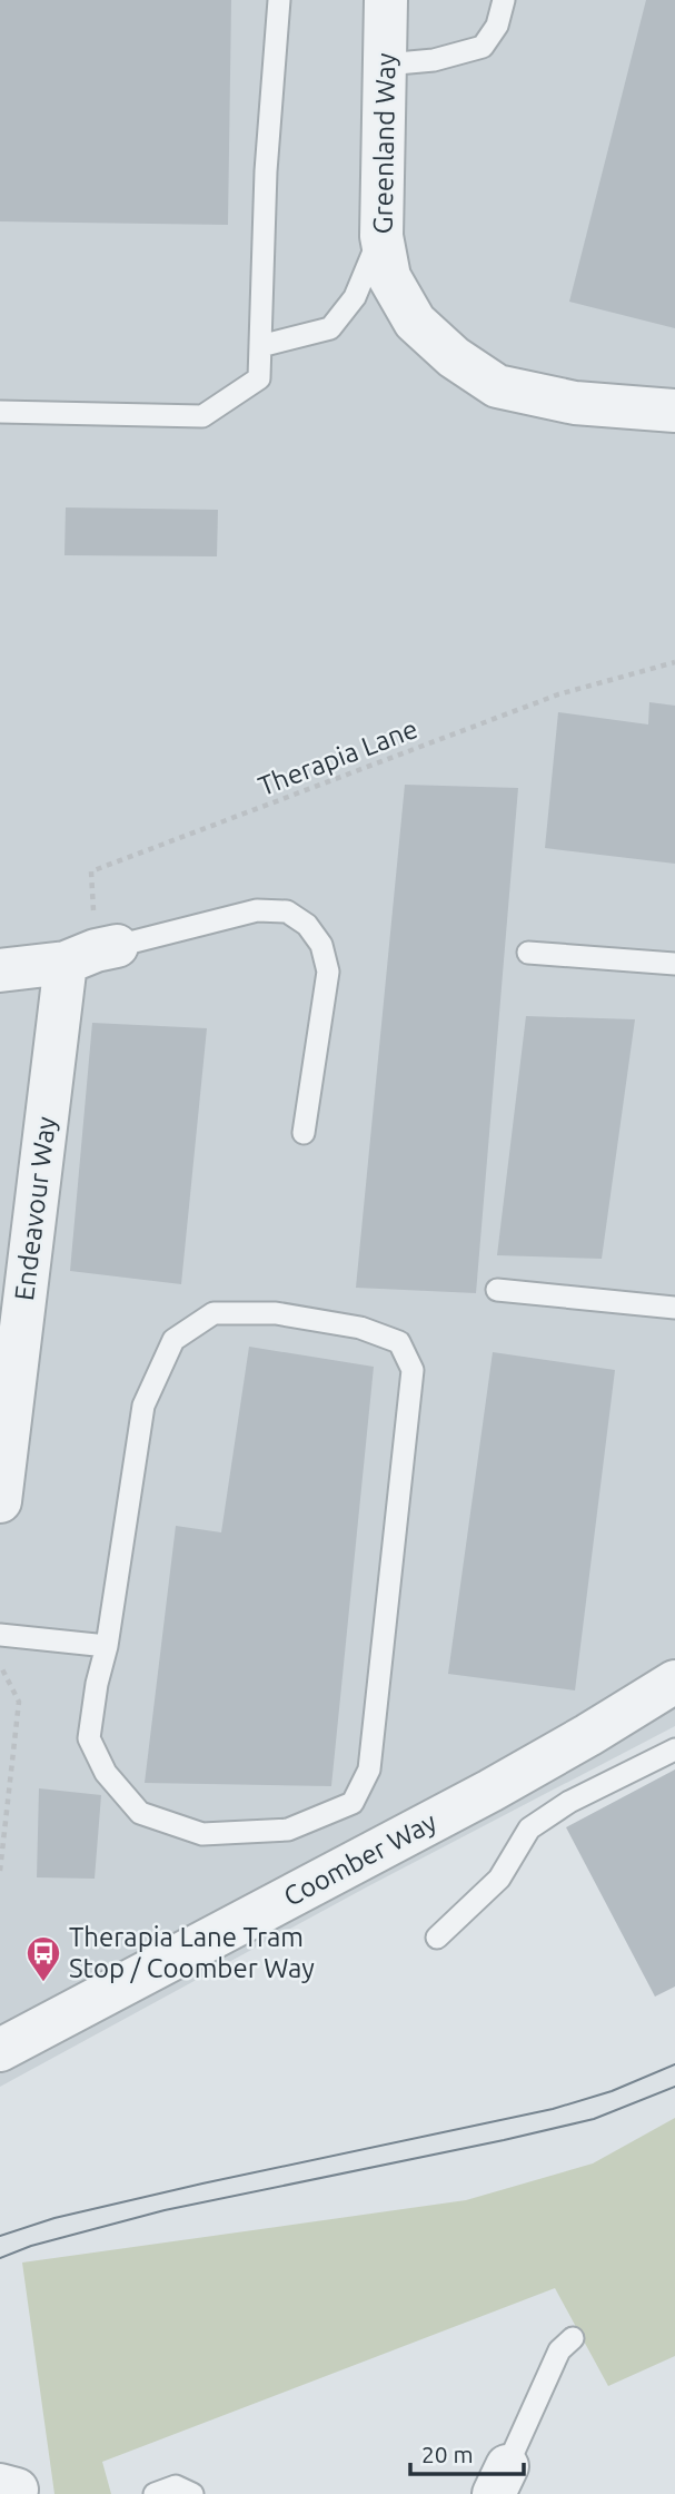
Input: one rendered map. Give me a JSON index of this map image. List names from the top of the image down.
{
  "streets": {
    "street": ["Greenland Way", "Endeavour Way", "Coomber Way"],
    "path": ["Therapia Lane"]
  },
  "crossings": [
    ["Therapia Lane", "Endeavour Way"]
  ],
  "places": {
    "bus stop": ["Therapia Lane Tram Stop / Coomber Way"]
  },
  "scale_bar": "20 m"
}
